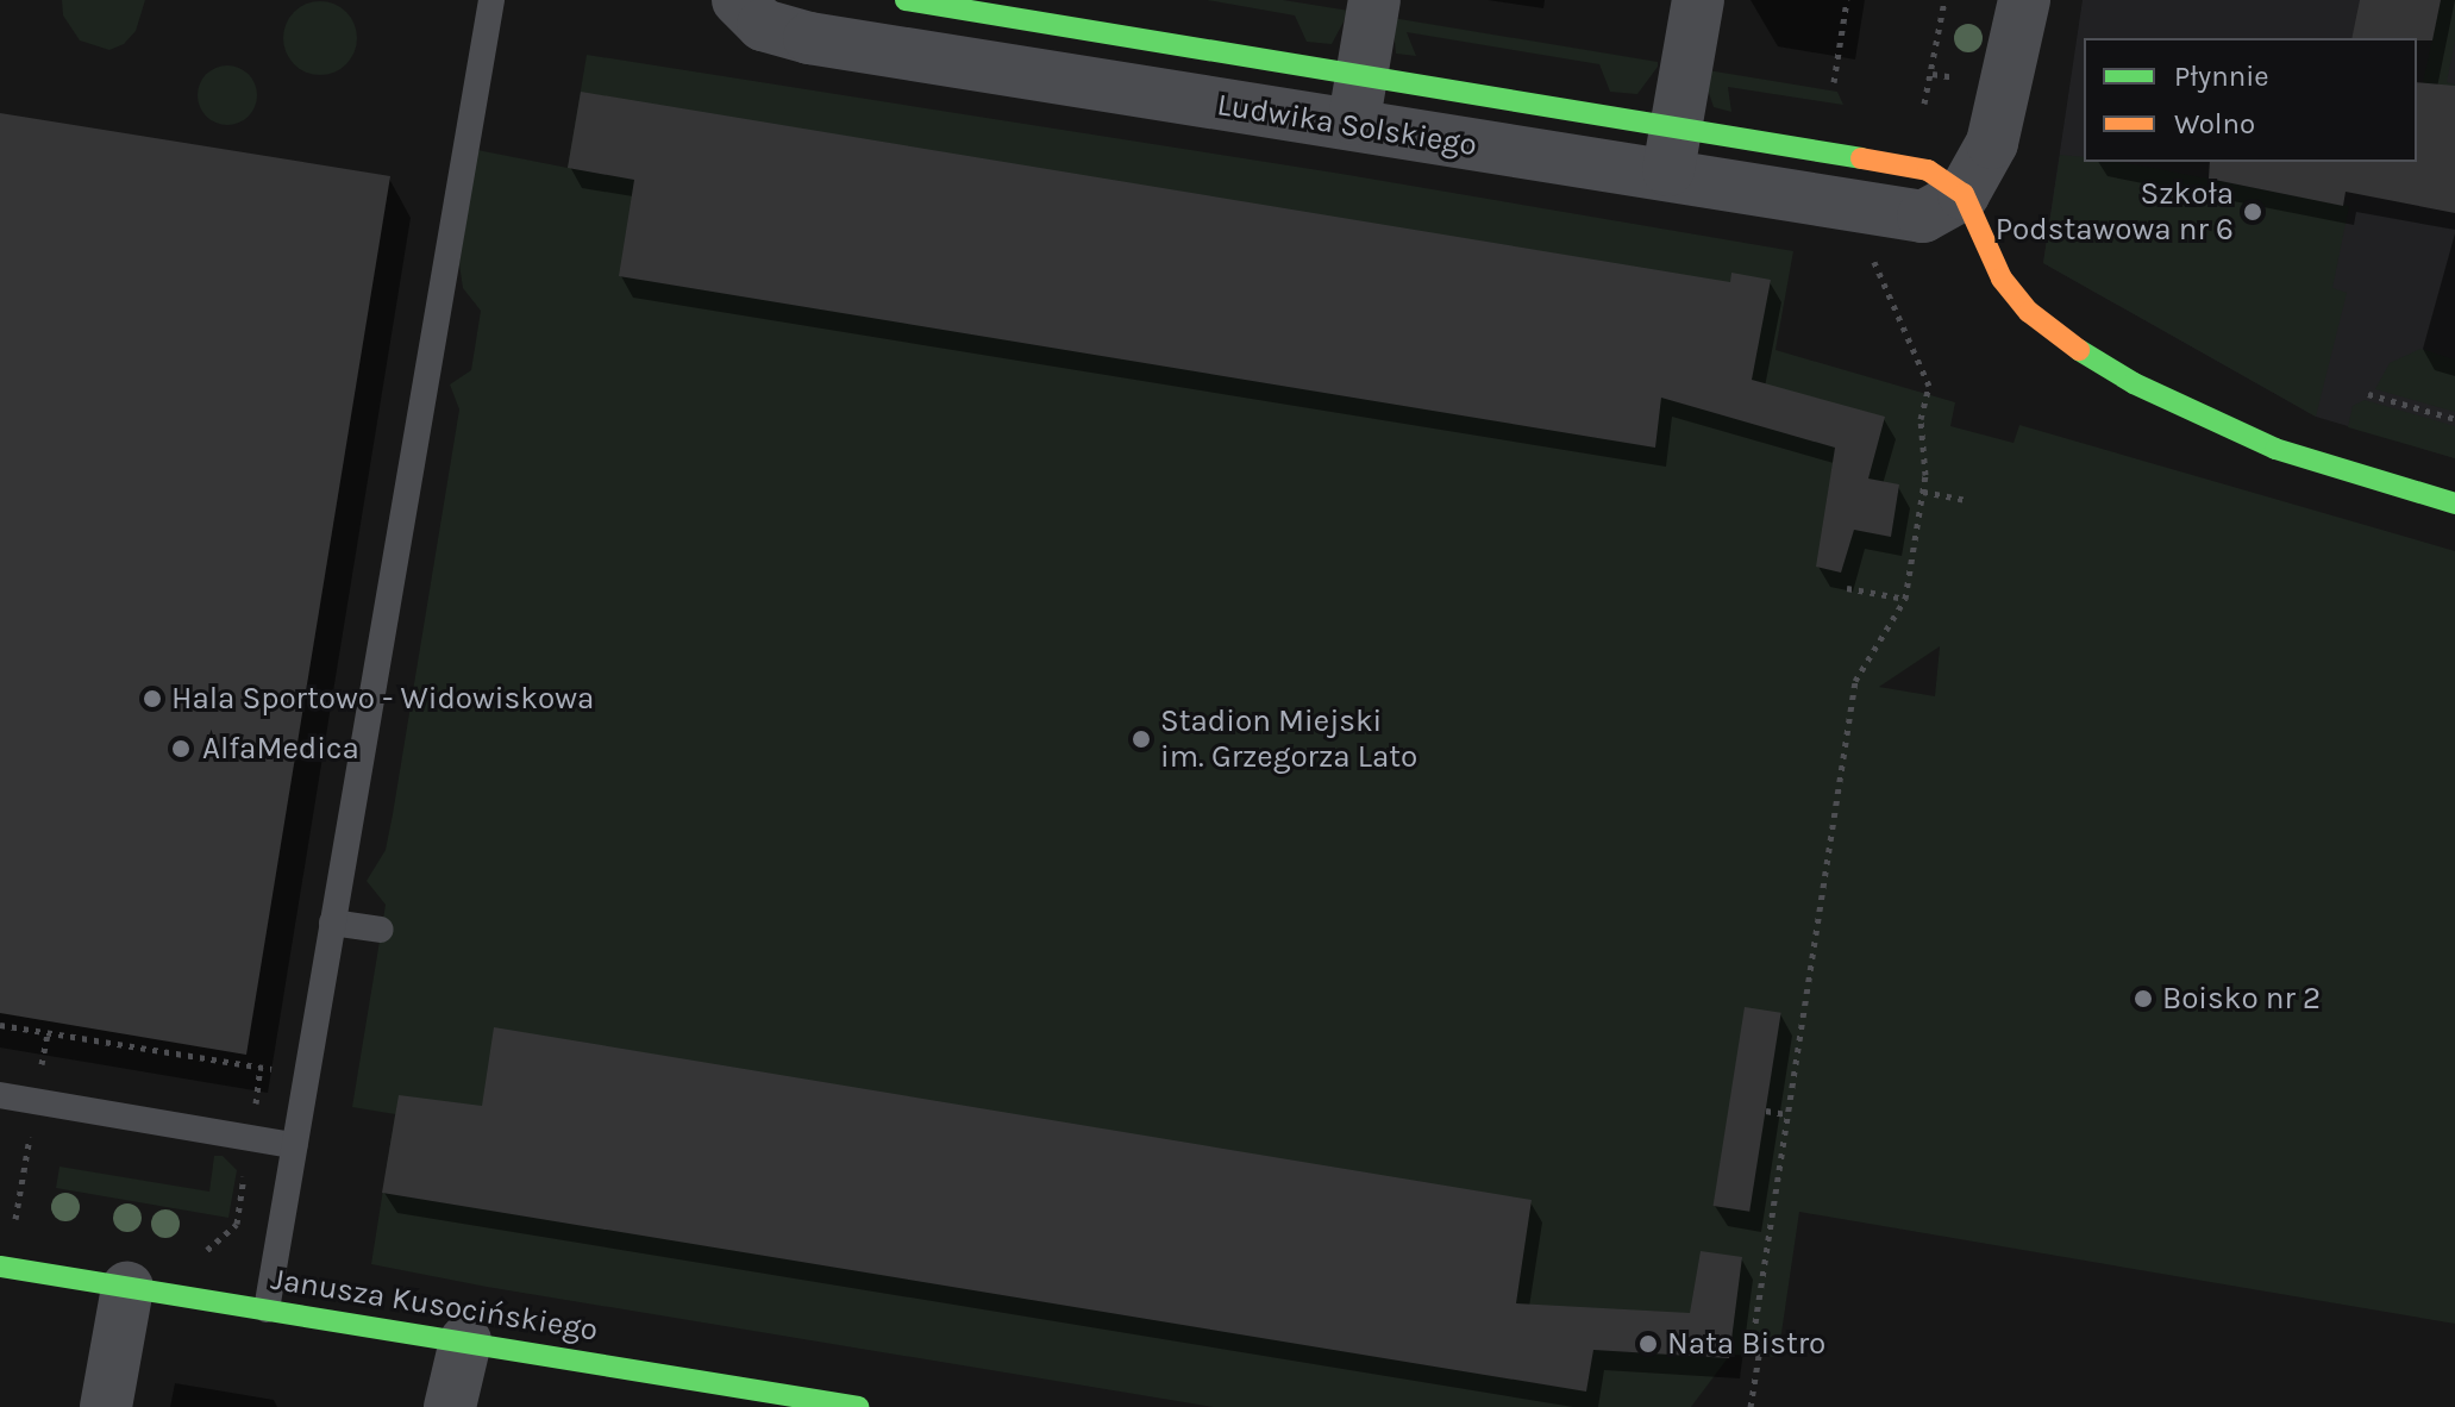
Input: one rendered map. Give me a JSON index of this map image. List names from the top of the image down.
{
  "streets": {
    "street": ["Ludwika Solskiego", "Janusza Kusocińskiego"]
  },
  "places": [
    "Szkoła Podstawowa nr 6",
    "Hala Sportowo - Widowiskowa",
    "Stadion Miejski im. Grzegorza Lato",
    "AlfaMedica",
    "Boisko nr 2",
    "Nata Bistro"
  ],
  "legend": ["Płynnie", "Wolno"]
}
